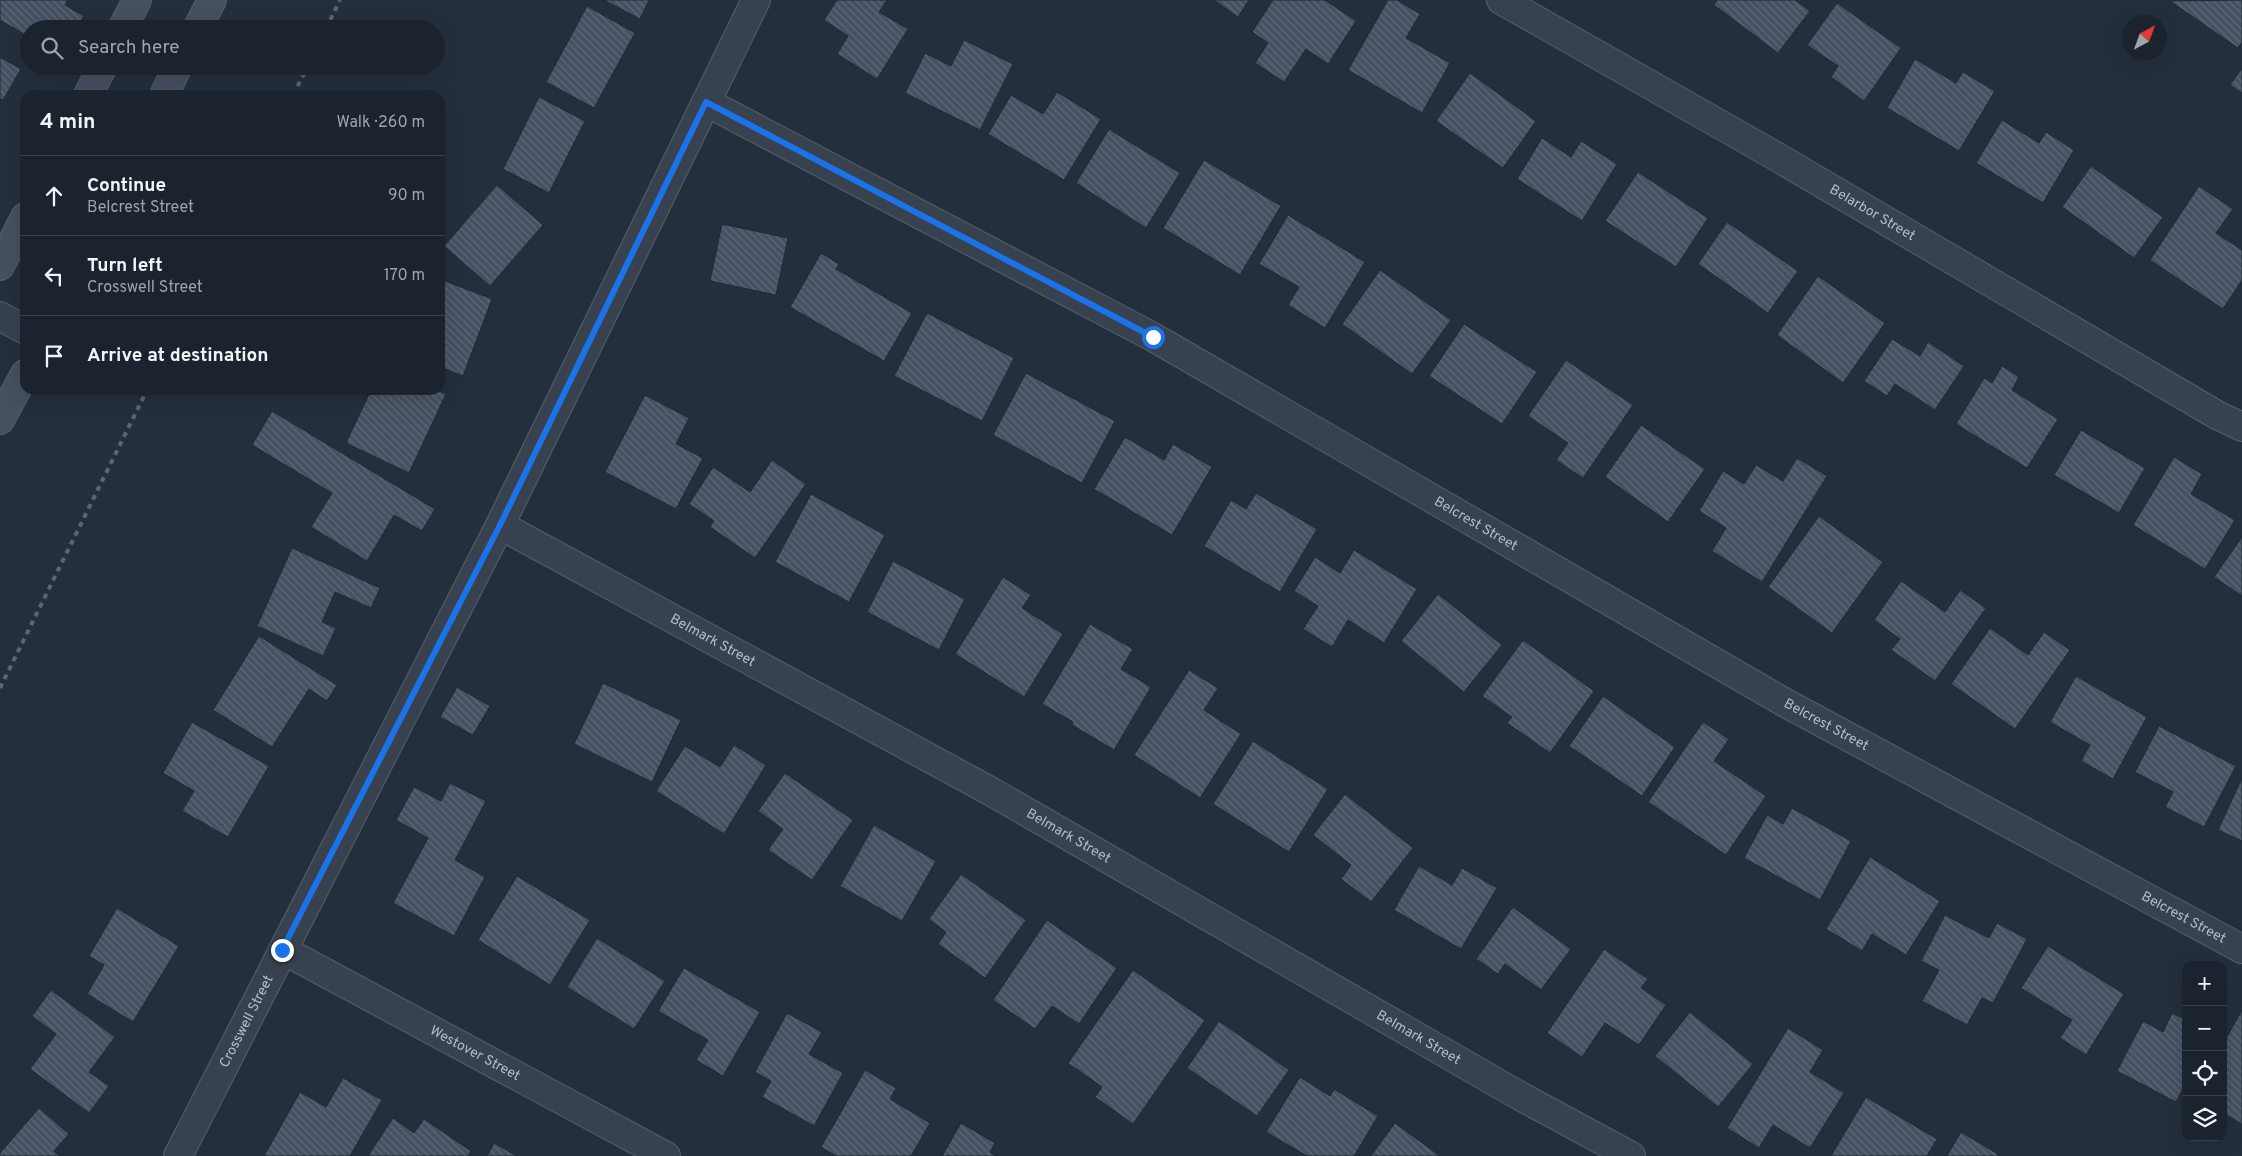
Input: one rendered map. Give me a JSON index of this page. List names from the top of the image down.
{
  "streets": {
    "street": [
      "Belarbor Street",
      "Belcrest Street",
      "Belmark Street",
      "Crosswell Street",
      "Westover Street"
    ]
  },
  "crossings": [
    ["Belcrest Street", "Crosswell Street"],
    ["Belmark Street", "Crosswell Street"],
    ["Crosswell Street", "Westover Street"]
  ],
  "north": "top right",
  "page": {
    "search": "Search here",
    "heading": ["4 min", "Walk · 260 m"],
    "list": [
      ["Continue", "Belcrest Street", "90 m"],
      ["Turn left", "Crosswell Street", "170 m"],
      "Arrive at destination"
    ],
    "map_buttons": ["+", "−"]
  }
}
